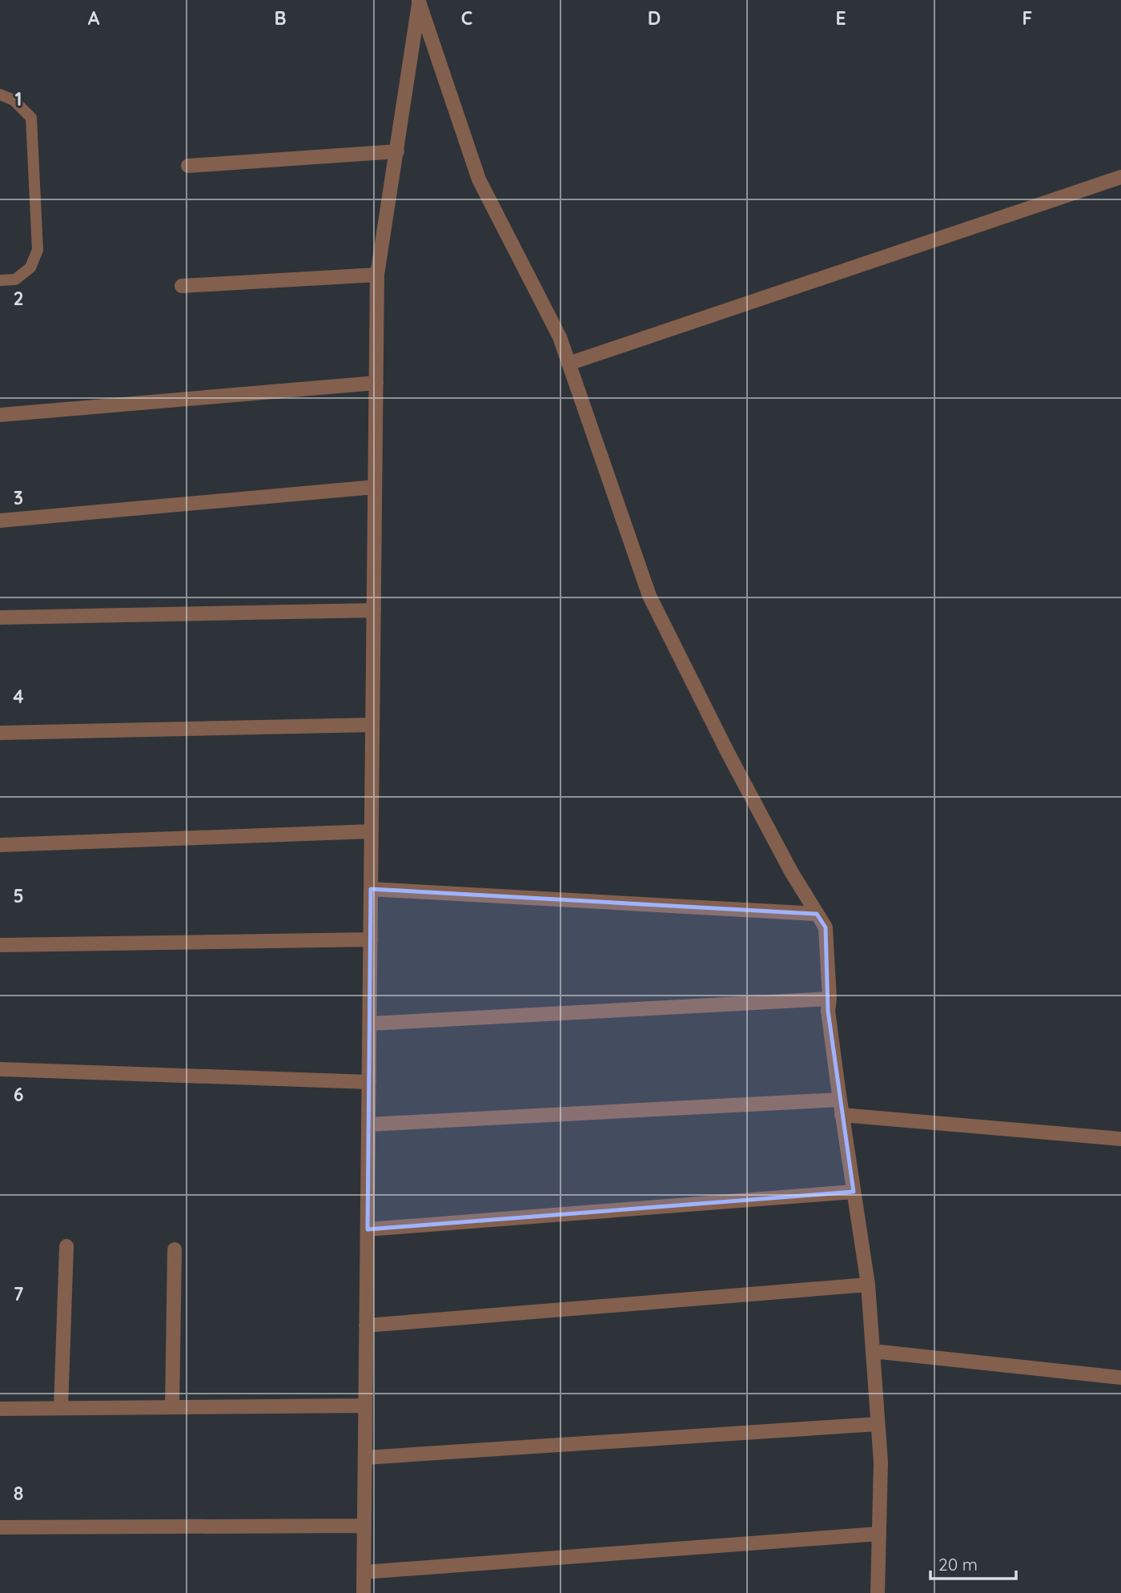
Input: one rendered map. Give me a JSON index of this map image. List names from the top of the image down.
{
  "scale_bar": "20 m",
  "grid": {
    "columns": [
      "A",
      "B",
      "C",
      "D",
      "E",
      "F"
    ],
    "rows": [
      "1",
      "2",
      "3",
      "4",
      "5",
      "6",
      "7",
      "8"
    ]
  }
}
